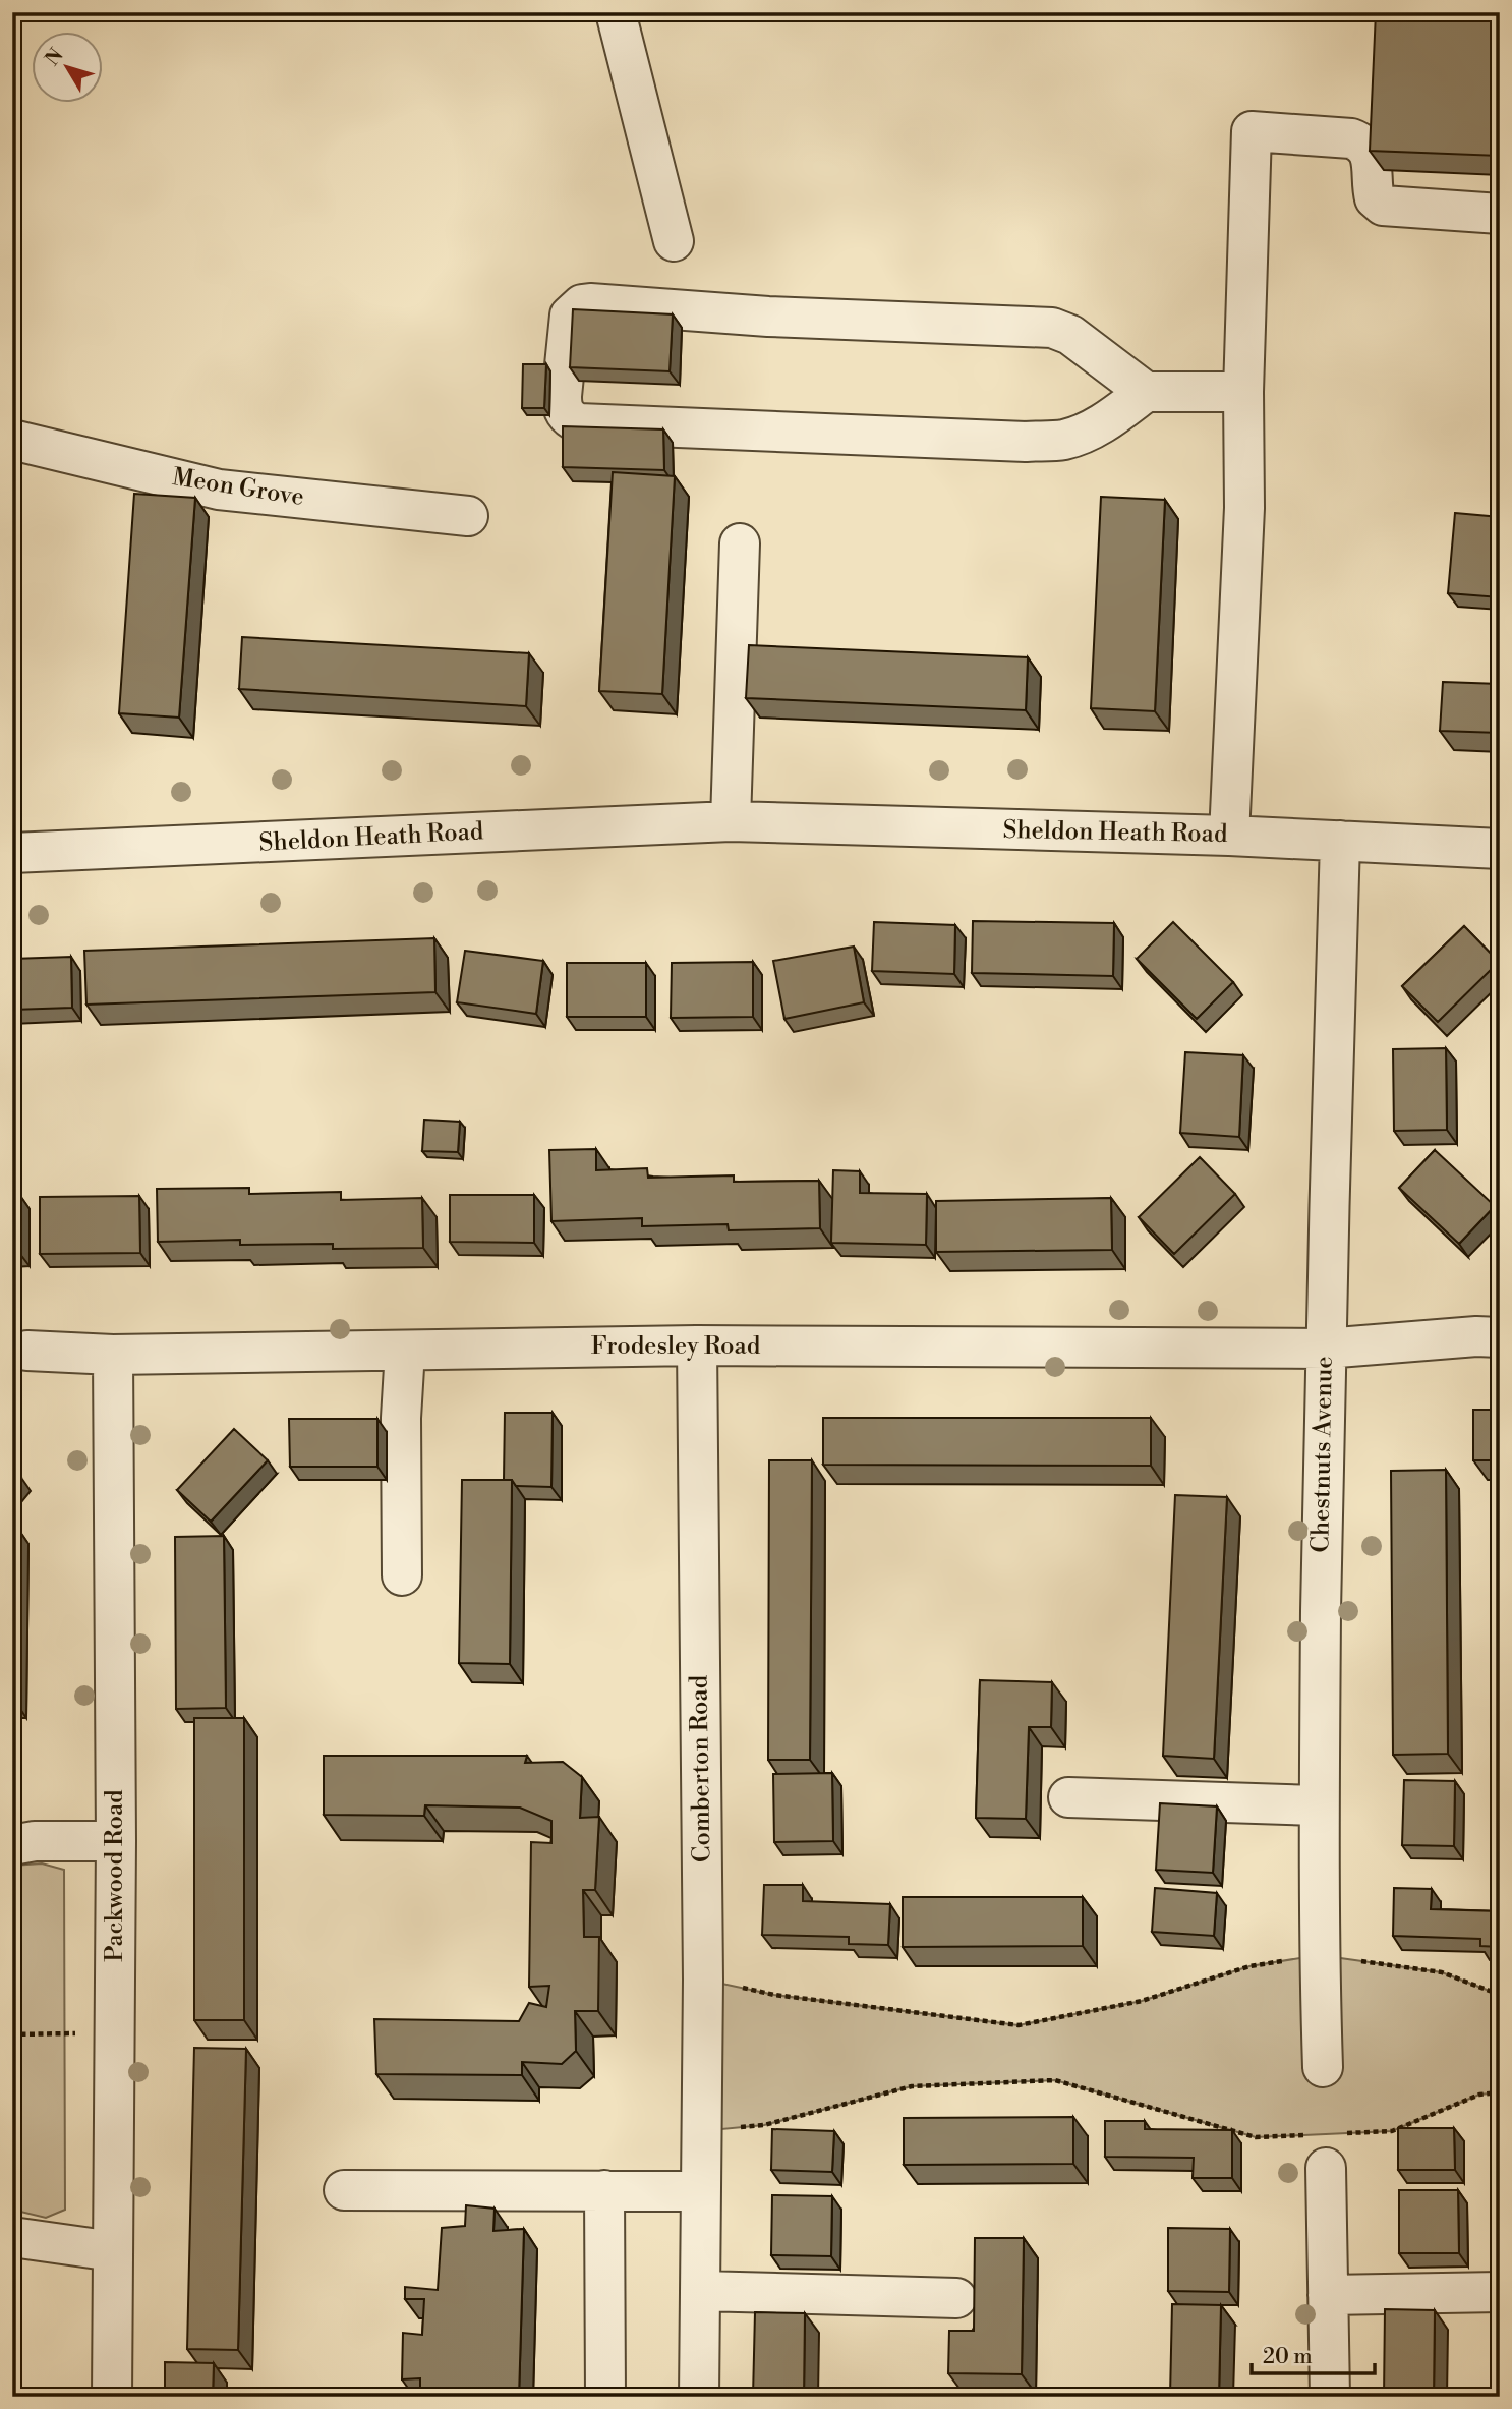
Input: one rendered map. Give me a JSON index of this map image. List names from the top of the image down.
{
  "streets": {
    "street": [
      "Meon Grove",
      "Sheldon Heath Road",
      "Frodesley Road",
      "Chestnuts Avenue",
      "Comberton Road",
      "Packwood Road"
    ]
  },
  "crossings": [
    ["Sheldon Heath Road", "Chestnuts Avenue"],
    ["Frodesley Road", "Chestnuts Avenue"],
    ["Frodesley Road", "Comberton Road"],
    ["Frodesley Road", "Packwood Road"]
  ],
  "scale_bar": "20 m",
  "north": "top left"
}
